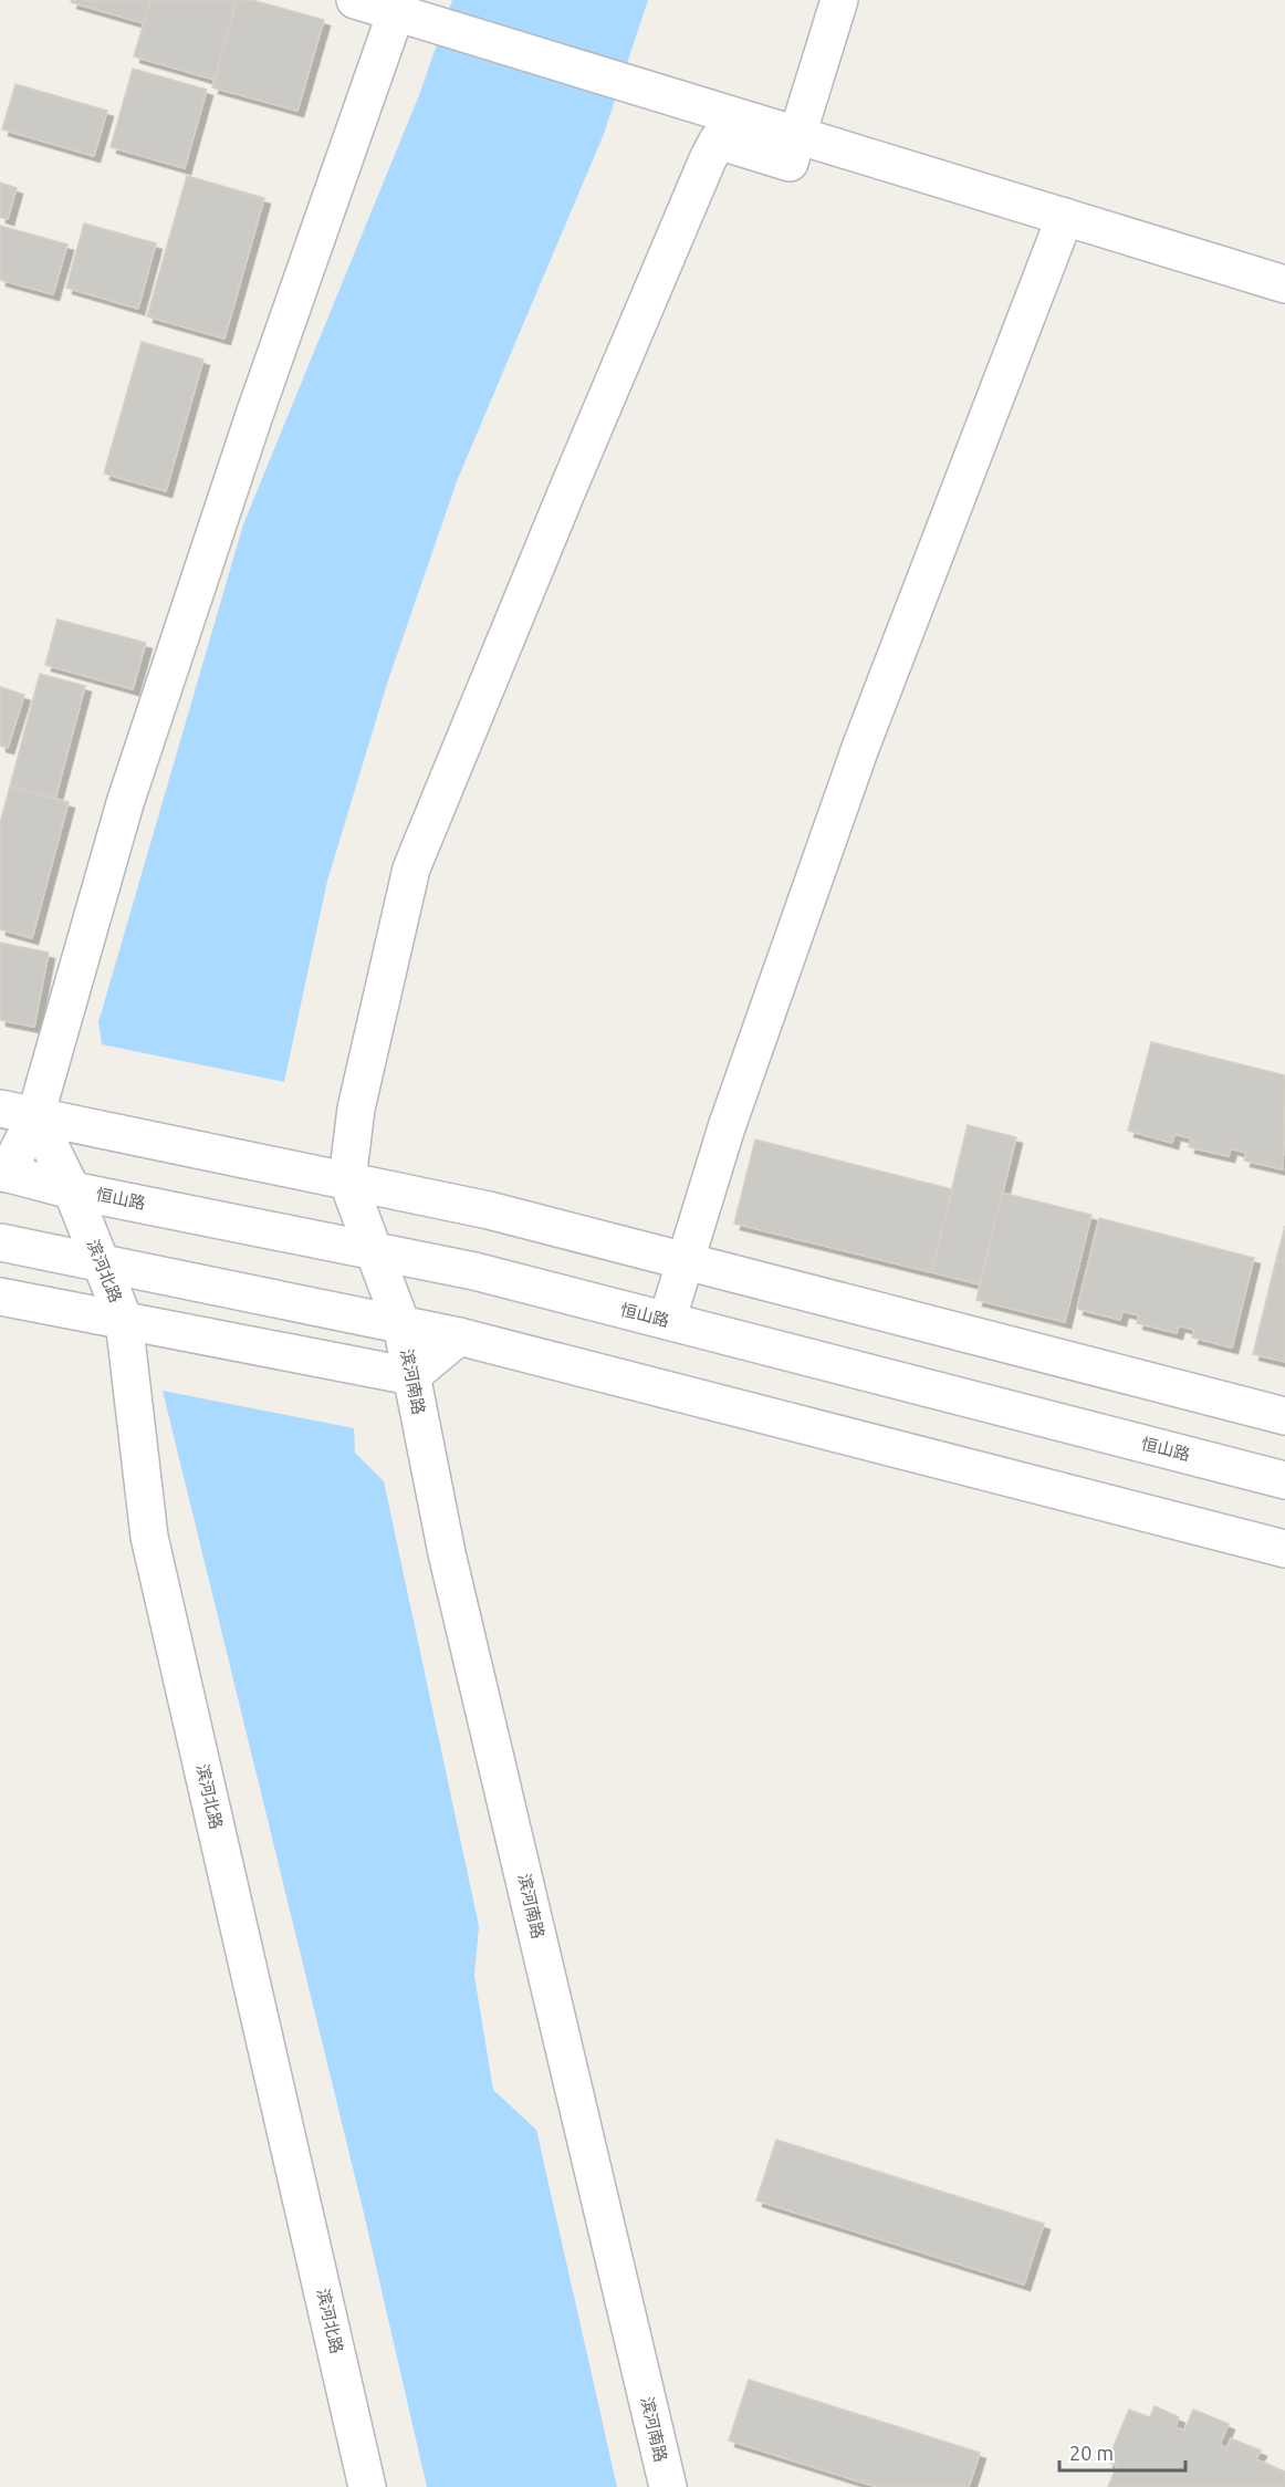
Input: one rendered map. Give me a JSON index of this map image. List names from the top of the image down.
{
  "streets": {
    "street": ["恒山路", "滨河北路", "滨河南路"]
  },
  "crossings": [
    ["恒山路", "滨河北路"],
    ["恒山路", "滨河南路"]
  ],
  "scale_bar": "20 m"
}
